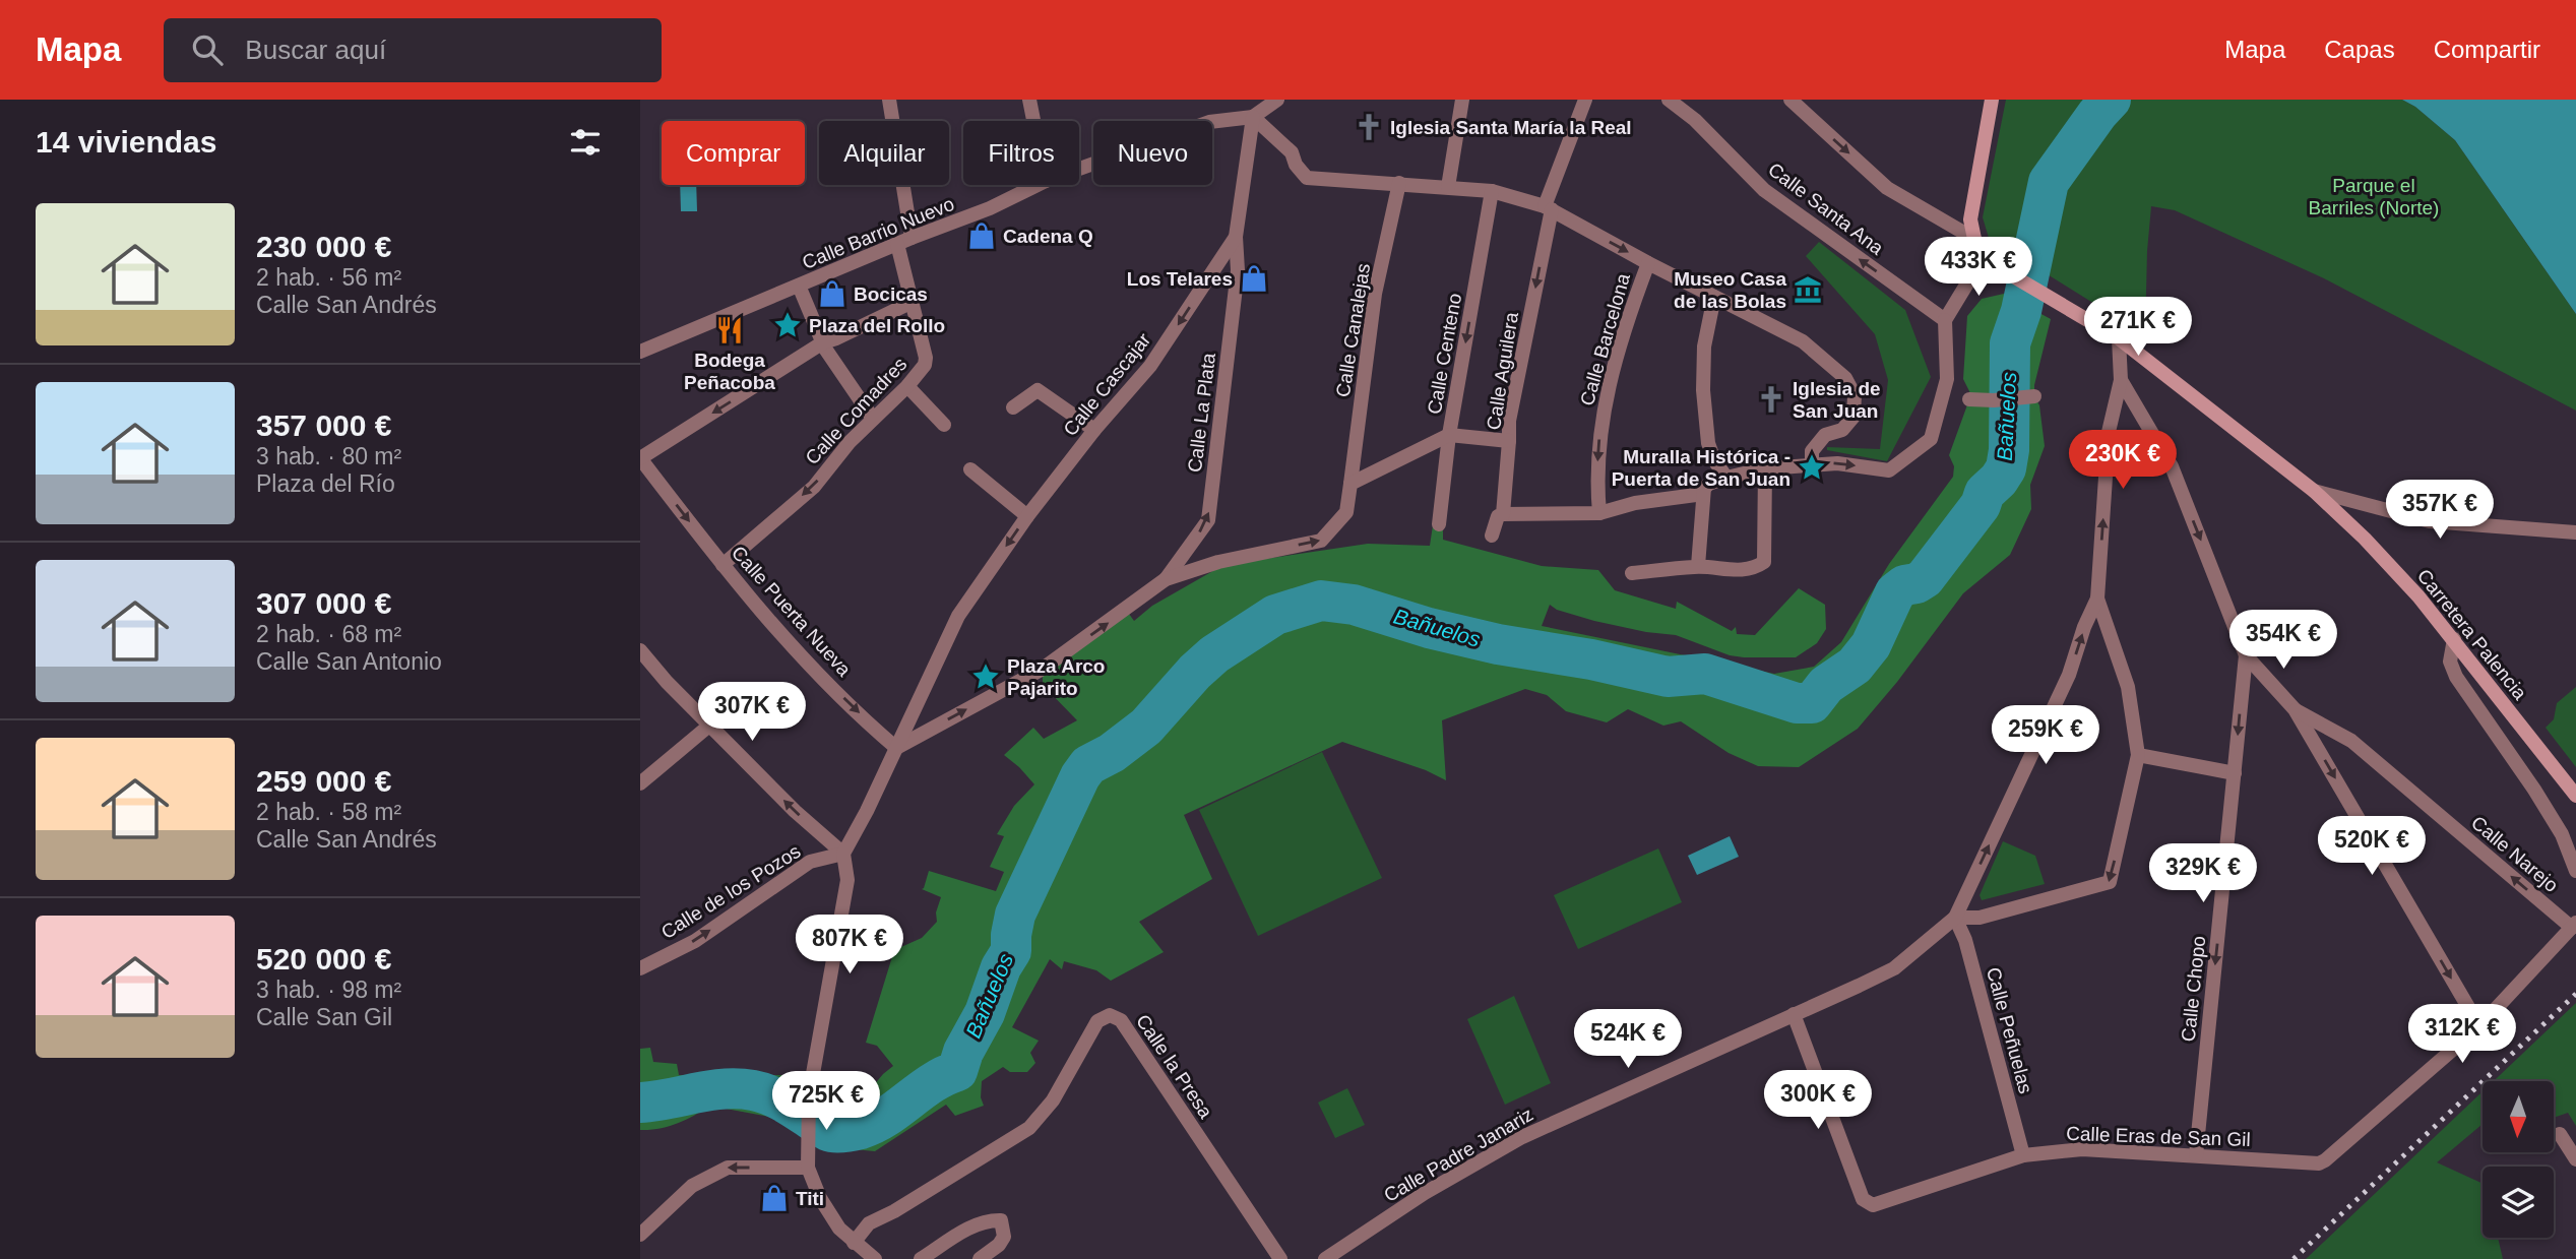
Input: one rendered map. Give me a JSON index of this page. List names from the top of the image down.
{
  "streets": {
    "street": [
      "Calle Santa Ana",
      "Calle Barrio Nuevo",
      "Calle Canalejas",
      "Calle Barcelona",
      "Calle Centeno",
      "Calle Aguilera",
      "Calle Cascajar",
      "Calle Comadres",
      "Calle La Plata",
      "Calle Puerta Nueva",
      "Carretera Palencia",
      "Calle Narejo",
      "Calle de los Pozos",
      "Calle Chopo",
      "Calle Peñuelas",
      "Calle la Presa",
      "Calle Eras de San Gil",
      "Calle Padre Janariz"
    ]
  },
  "crossings": [
    ["Calle Barrio Nuevo", "Calle Cascajar"],
    ["Calle Barrio Nuevo", "Calle Comadres"],
    ["Calle Canalejas", "Calle La Plata"],
    ["Calle Cascajar", "Calle La Plata"],
    ["Calle Cascajar", "Calle Puerta Nueva"],
    ["Calle Comadres", "Calle Puerta Nueva"],
    ["Calle Chopo", "Calle Eras de San Gil"],
    ["Calle Peñuelas", "Calle Eras de San Gil"],
    ["Calle Peñuelas", "Calle Padre Janariz"],
    ["Calle Eras de San Gil", "Calle Padre Janariz"]
  ],
  "one_way": [
    "Calle Canalejas",
    "Calle Centeno",
    "Calle Aguilera",
    "Calle La Plata",
    "Calle de los Pozos",
    "Calle Chopo"
  ],
  "water": ["Bañuelos"],
  "parks": ["Parque el Barriles (Norte)"],
  "places": {
    "church": ["Iglesia Santa María la Real", "Iglesia de San Juan"],
    "shop": [
      "Cadena Q",
      "Los Telares",
      "Bocicas",
      "Titi"
    ],
    "museum": ["Museo Casa de las Bolas"],
    "place": ["Plaza del Rollo", "Muralla Histórica - Puerta de San Juan", "Plaza Arco Pajarito"],
    "restaurant": ["Bodega Peñacoba"]
  },
  "north": "bottom",
  "page": {
    "header": "Mapa",
    "search": "Buscar aquí",
    "nav": ["Mapa", "Capas", "Compartir"],
    "heading": "14 viviendas",
    "chip": [
      "Comprar",
      "Alquilar",
      "Filtros",
      "Nuevo"
    ],
    "list": [
      {
        "name": "230 000 €",
        "note": "2 hab. · 56 m² · Calle San Andrés"
      },
      {
        "name": "357 000 €",
        "note": "3 hab. · 80 m² · Plaza del Río"
      },
      {
        "name": "307 000 €",
        "note": "2 hab. · 68 m² · Calle San Antonio"
      },
      {
        "name": "259 000 €",
        "note": "2 hab. · 58 m² · Calle San Andrés"
      },
      {
        "name": "520 000 €",
        "note": "3 hab. · 98 m² · Calle San Gil"
      }
    ],
    "price": [
      "433K €",
      "271K €",
      "230K €",
      "357K €",
      "354K €",
      "307K €",
      "259K €",
      "520K €",
      "329K €",
      "807K €",
      "312K €",
      "524K €",
      "300K €",
      "725K €"
    ]
  }
}
